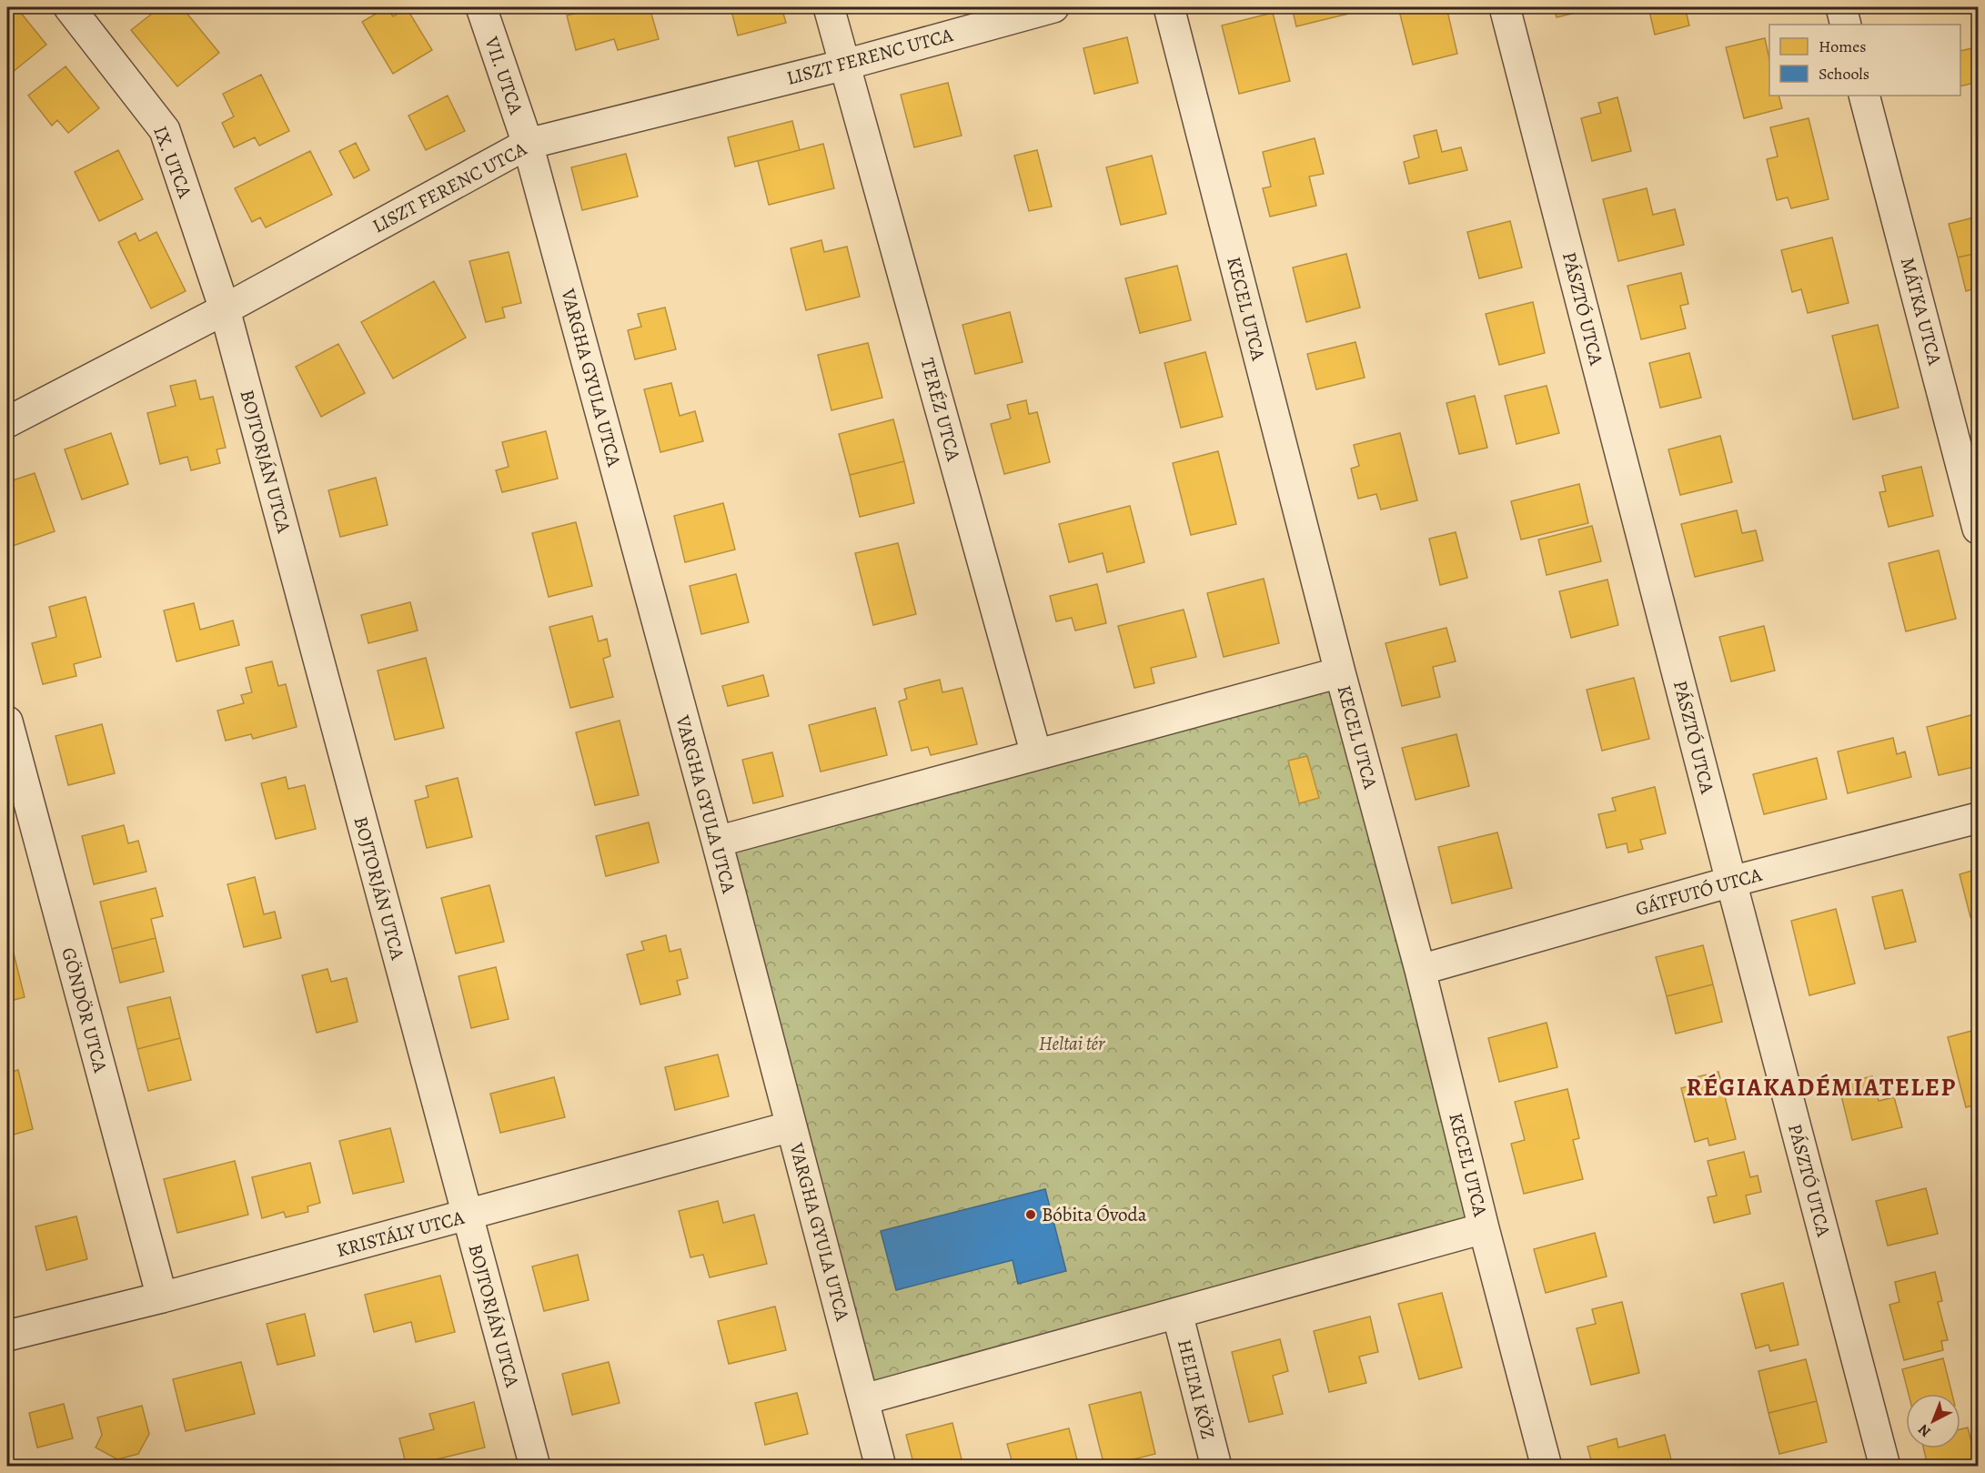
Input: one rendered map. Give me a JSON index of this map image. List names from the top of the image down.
{
  "streets": {
    "street": [
      "LISZT FERENC UTCA",
      "VII. UTCA",
      "IX. UTCA",
      "KECEL UTCA",
      "PÁSZTÓ UTCA",
      "MÁTKA UTCA",
      "VARGHA GYULA UTCA",
      "TERÉZ UTCA",
      "BOJTORJÁN UTCA",
      "GÁTFUTÓ UTCA",
      "GÖNDÖR UTCA",
      "KRISTÁLY UTCA",
      "HELTAI KÖZ"
    ]
  },
  "crossings": [
    ["LISZT FERENC UTCA", "VII. UTCA"],
    ["LISZT FERENC UTCA", "IX. UTCA"],
    ["LISZT FERENC UTCA", "VARGHA GYULA UTCA"],
    ["LISZT FERENC UTCA", "TERÉZ UTCA"],
    ["LISZT FERENC UTCA", "BOJTORJÁN UTCA"],
    ["VII. UTCA", "VARGHA GYULA UTCA"],
    ["IX. UTCA", "BOJTORJÁN UTCA"],
    ["KECEL UTCA", "GÁTFUTÓ UTCA"],
    ["PÁSZTÓ UTCA", "GÁTFUTÓ UTCA"],
    ["VARGHA GYULA UTCA", "KRISTÁLY UTCA"],
    ["BOJTORJÁN UTCA", "KRISTÁLY UTCA"],
    ["GÖNDÖR UTCA", "KRISTÁLY UTCA"]
  ],
  "districts": ["RÉGIAKADÉMIATELEP"],
  "parks": ["Heltai tér"],
  "places": ["Bóbita Óvoda"],
  "legend": ["Homes", "Schools"],
  "north": "bottom left"
}
